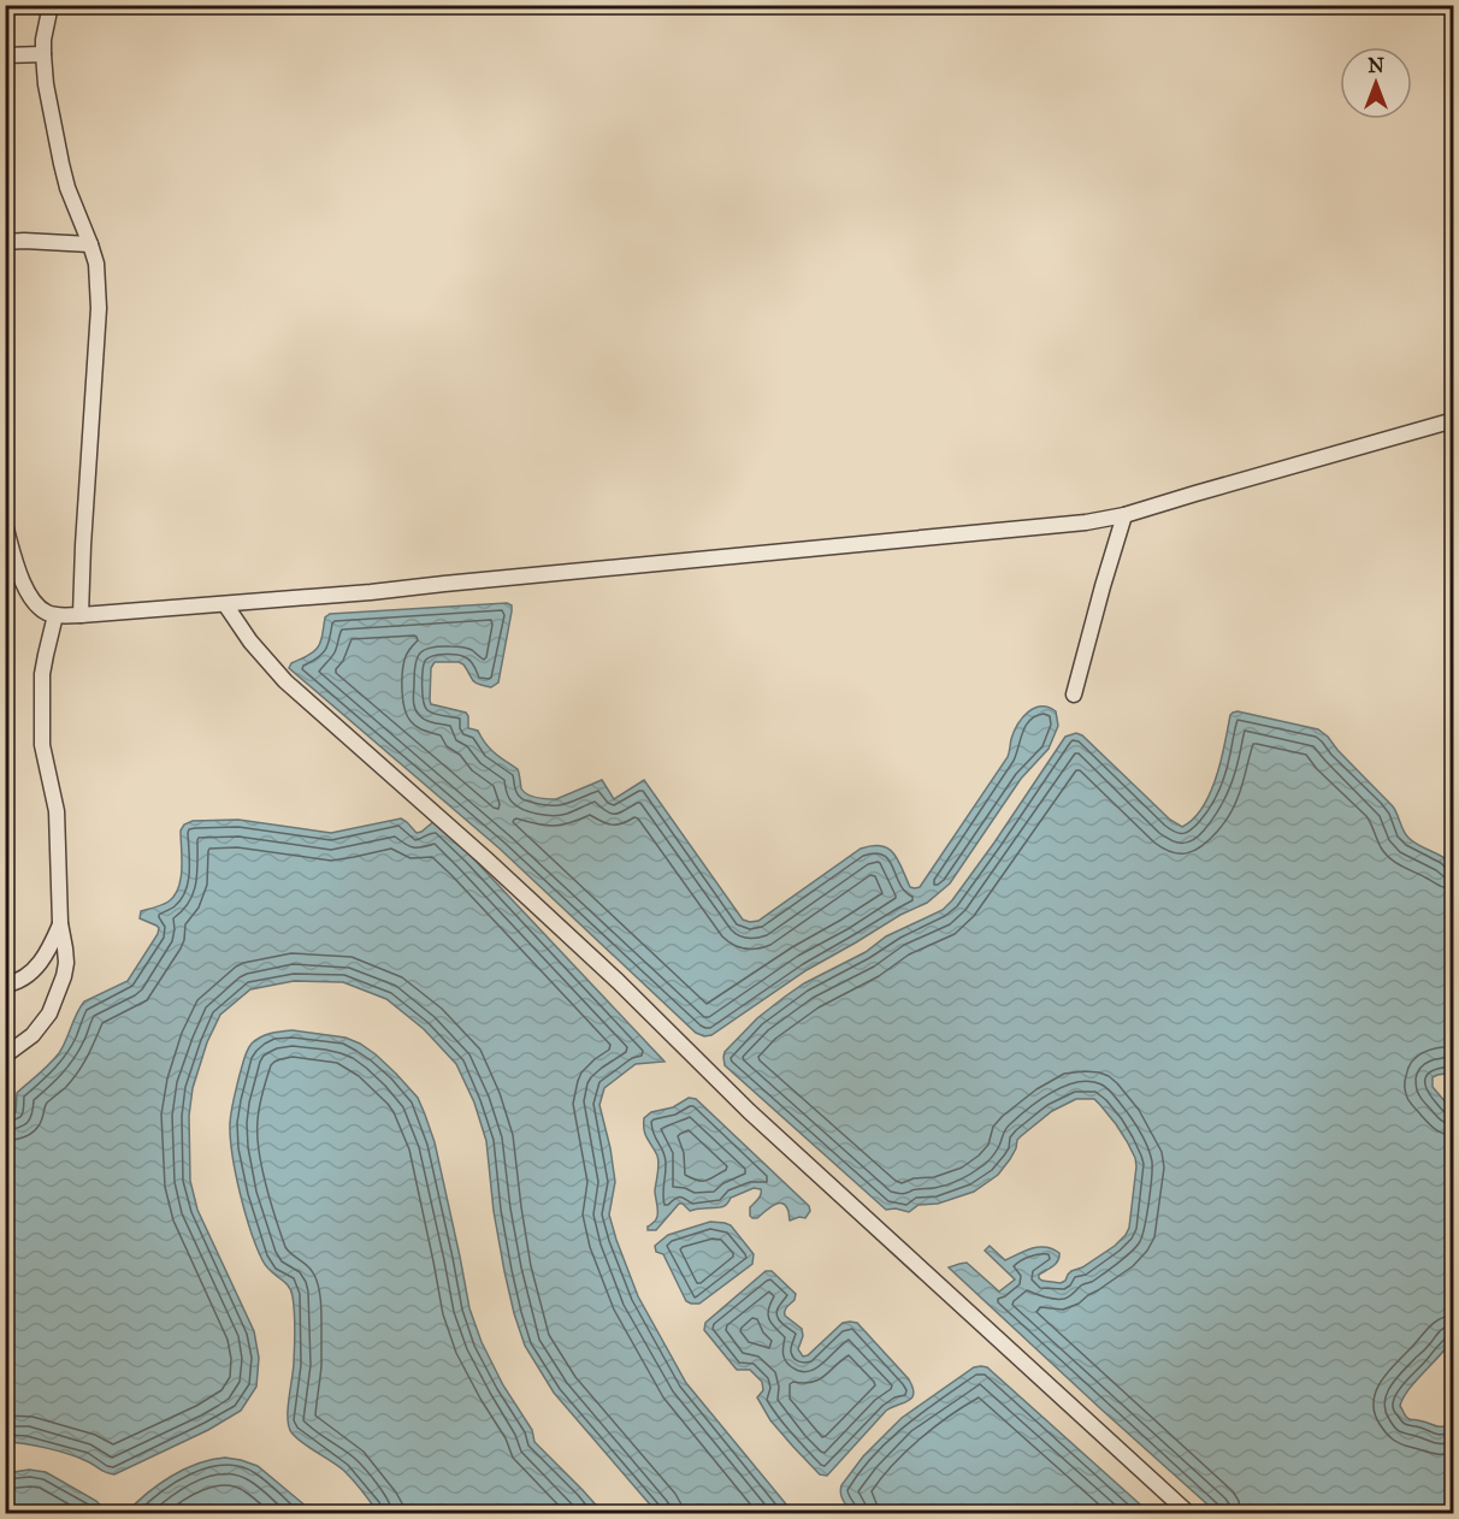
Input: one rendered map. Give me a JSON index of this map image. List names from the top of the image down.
{
  "north": "top"
}
